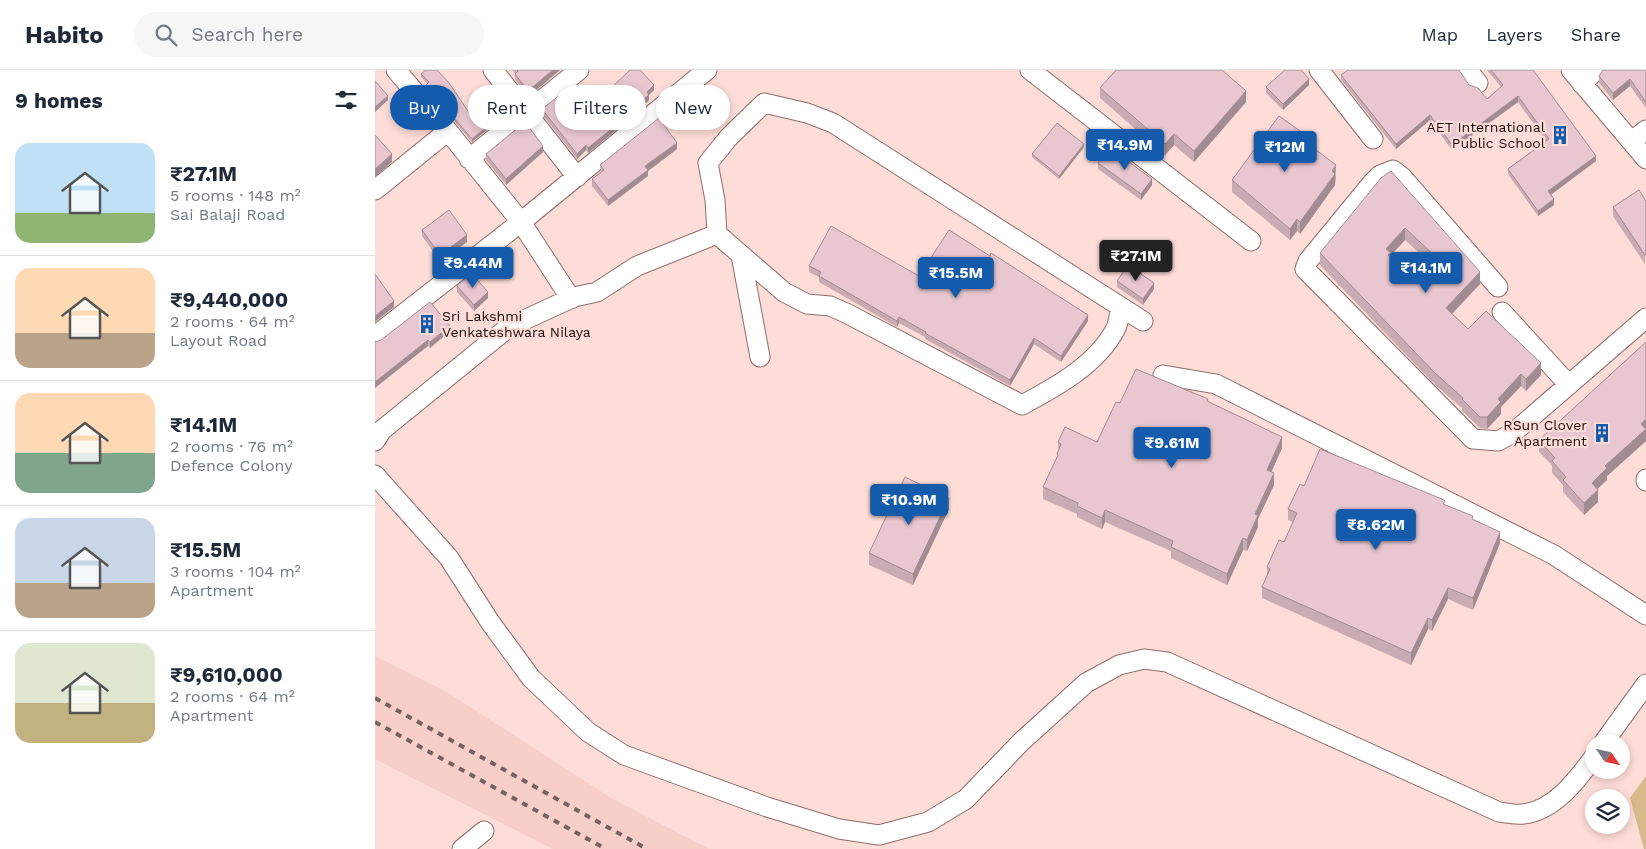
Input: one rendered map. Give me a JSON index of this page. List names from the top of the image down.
{
  "places": {
    "building": ["AET International Public School", "Sri Lakshmi Venkateshwara Nilaya", "RSun Clover Apartment"]
  },
  "north": "bottom right",
  "page": {
    "header": "Habito",
    "search": "Search here",
    "nav": ["Map", "Layers", "Share"],
    "heading": "9 homes",
    "chip": [
      "Buy",
      "Rent",
      "Filters",
      "New"
    ],
    "price": [
      "₹14.9M",
      "₹12M",
      "₹27.1M",
      "₹9.44M",
      "₹14.1M",
      "₹15.5M",
      "₹9.61M",
      "₹10.9M",
      "₹8.62M"
    ],
    "list": [
      {
        "name": "₹27.1M",
        "note": "5 rooms · 148 m² · Sai Balaji Road"
      },
      {
        "name": "₹9,440,000",
        "note": "2 rooms · 64 m² · Layout Road"
      },
      {
        "name": "₹14.1M",
        "note": "2 rooms · 76 m² · Defence Colony"
      },
      {
        "name": "₹15.5M",
        "note": "3 rooms · 104 m² · Apartment"
      },
      {
        "name": "₹9,610,000",
        "note": "2 rooms · 64 m² · Apartment"
      }
    ]
  }
}
